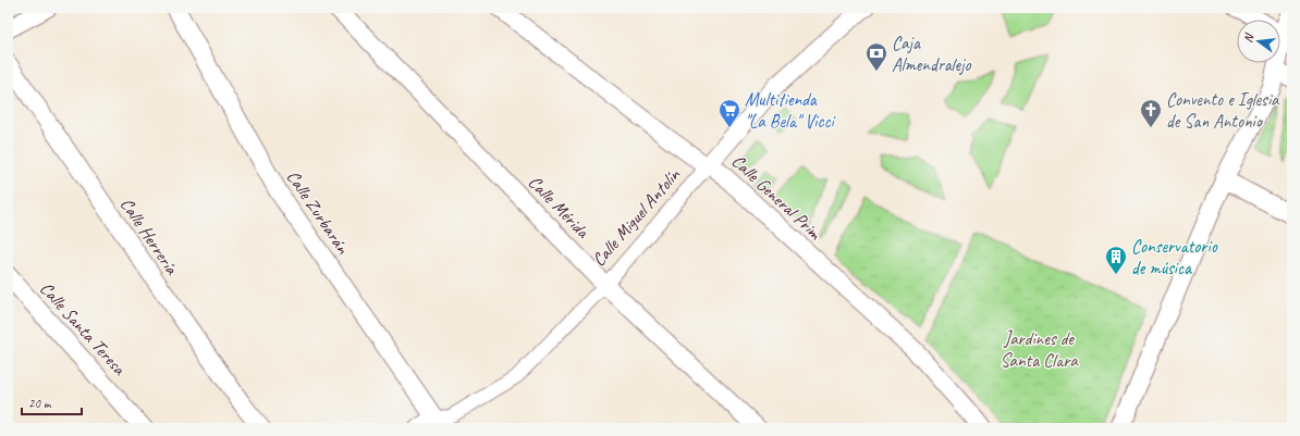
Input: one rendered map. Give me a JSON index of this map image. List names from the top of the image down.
{
  "streets": {
    "street": [
      "Calle General Prim",
      "Calle Mérida",
      "Calle Zurbarán",
      "Calle Miguel Antolín",
      "Calle Herrería",
      "Calle Santa Teresa"
    ]
  },
  "crossings": [
    ["Calle General Prim", "Calle Miguel Antolín"],
    ["Calle Mérida", "Calle Miguel Antolín"],
    ["Calle Zurbarán", "Calle Miguel Antolín"]
  ],
  "parks": ["Jardines de Santa Clara"],
  "places": {
    "bank": ["Caja Almendralejo"],
    "supermarket": ["Multitienda \"La Bela\" Vicci"],
    "church": ["Convento e Iglesia de San Antonio"],
    "building": ["Conservatorio de música"]
  },
  "scale_bar": "20 m",
  "north": "left"
}
